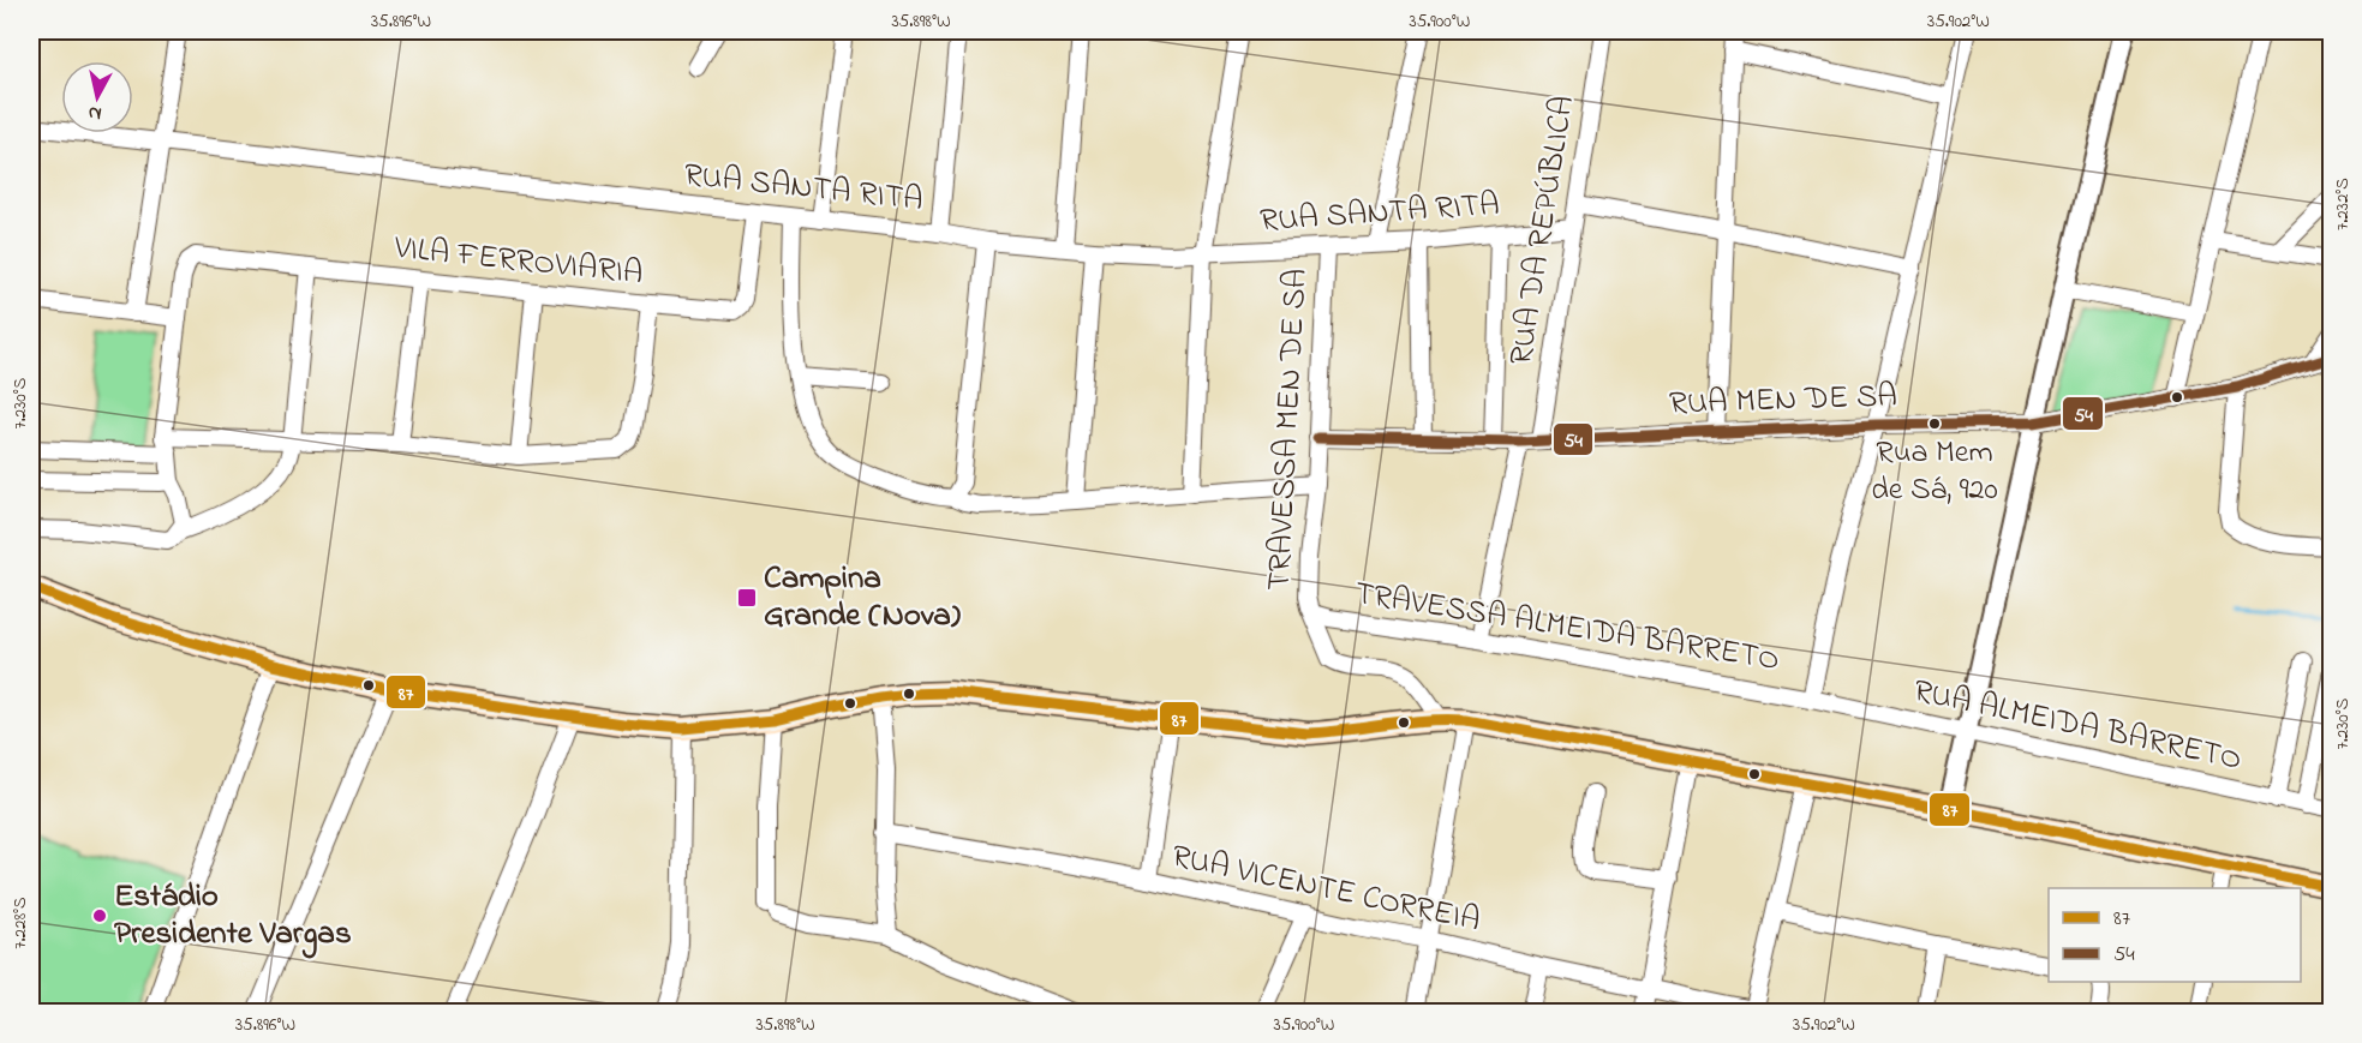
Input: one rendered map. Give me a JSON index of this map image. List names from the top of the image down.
{
  "streets": {
    "street": [
      "RUA SANTA RITA",
      "RUA DA REPÚBLICA",
      "VILA FERROVIARIA",
      "RUA MEN DE SA",
      "TRAVESSA MEN DE SA",
      "TRAVESSA ALMEIDA BARRETO",
      "RUA ALMEIDA BARRETO",
      "RUA VICENTE CORREIA"
    ]
  },
  "crossings": [
    ["RUA SANTA RITA", "RUA DA REPÚBLICA"],
    ["RUA SANTA RITA", "VILA FERROVIARIA"],
    ["RUA SANTA RITA", "TRAVESSA MEN DE SA"],
    ["RUA DA REPÚBLICA", "RUA MEN DE SA"],
    ["RUA MEN DE SA", "TRAVESSA MEN DE SA"],
    ["TRAVESSA MEN DE SA", "TRAVESSA ALMEIDA BARRETO"],
    ["TRAVESSA ALMEIDA BARRETO", "RUA ALMEIDA BARRETO"]
  ],
  "places": {
    "other": ["Rua Mem de Sá, 920", "Estádio Presidente Vargas"],
    "transit": ["Campina Grande (Nova)"]
  },
  "lines": ["transit line 54", "transit line 87"],
  "legend": ["87", "54"],
  "north": "bottom",
  "coordinates": [
    "35.896°W",
    "35.898°W",
    "35.900°W",
    "35.902°W",
    "7.232°S",
    "7.230°S",
    "7.228°S"
  ]
}
